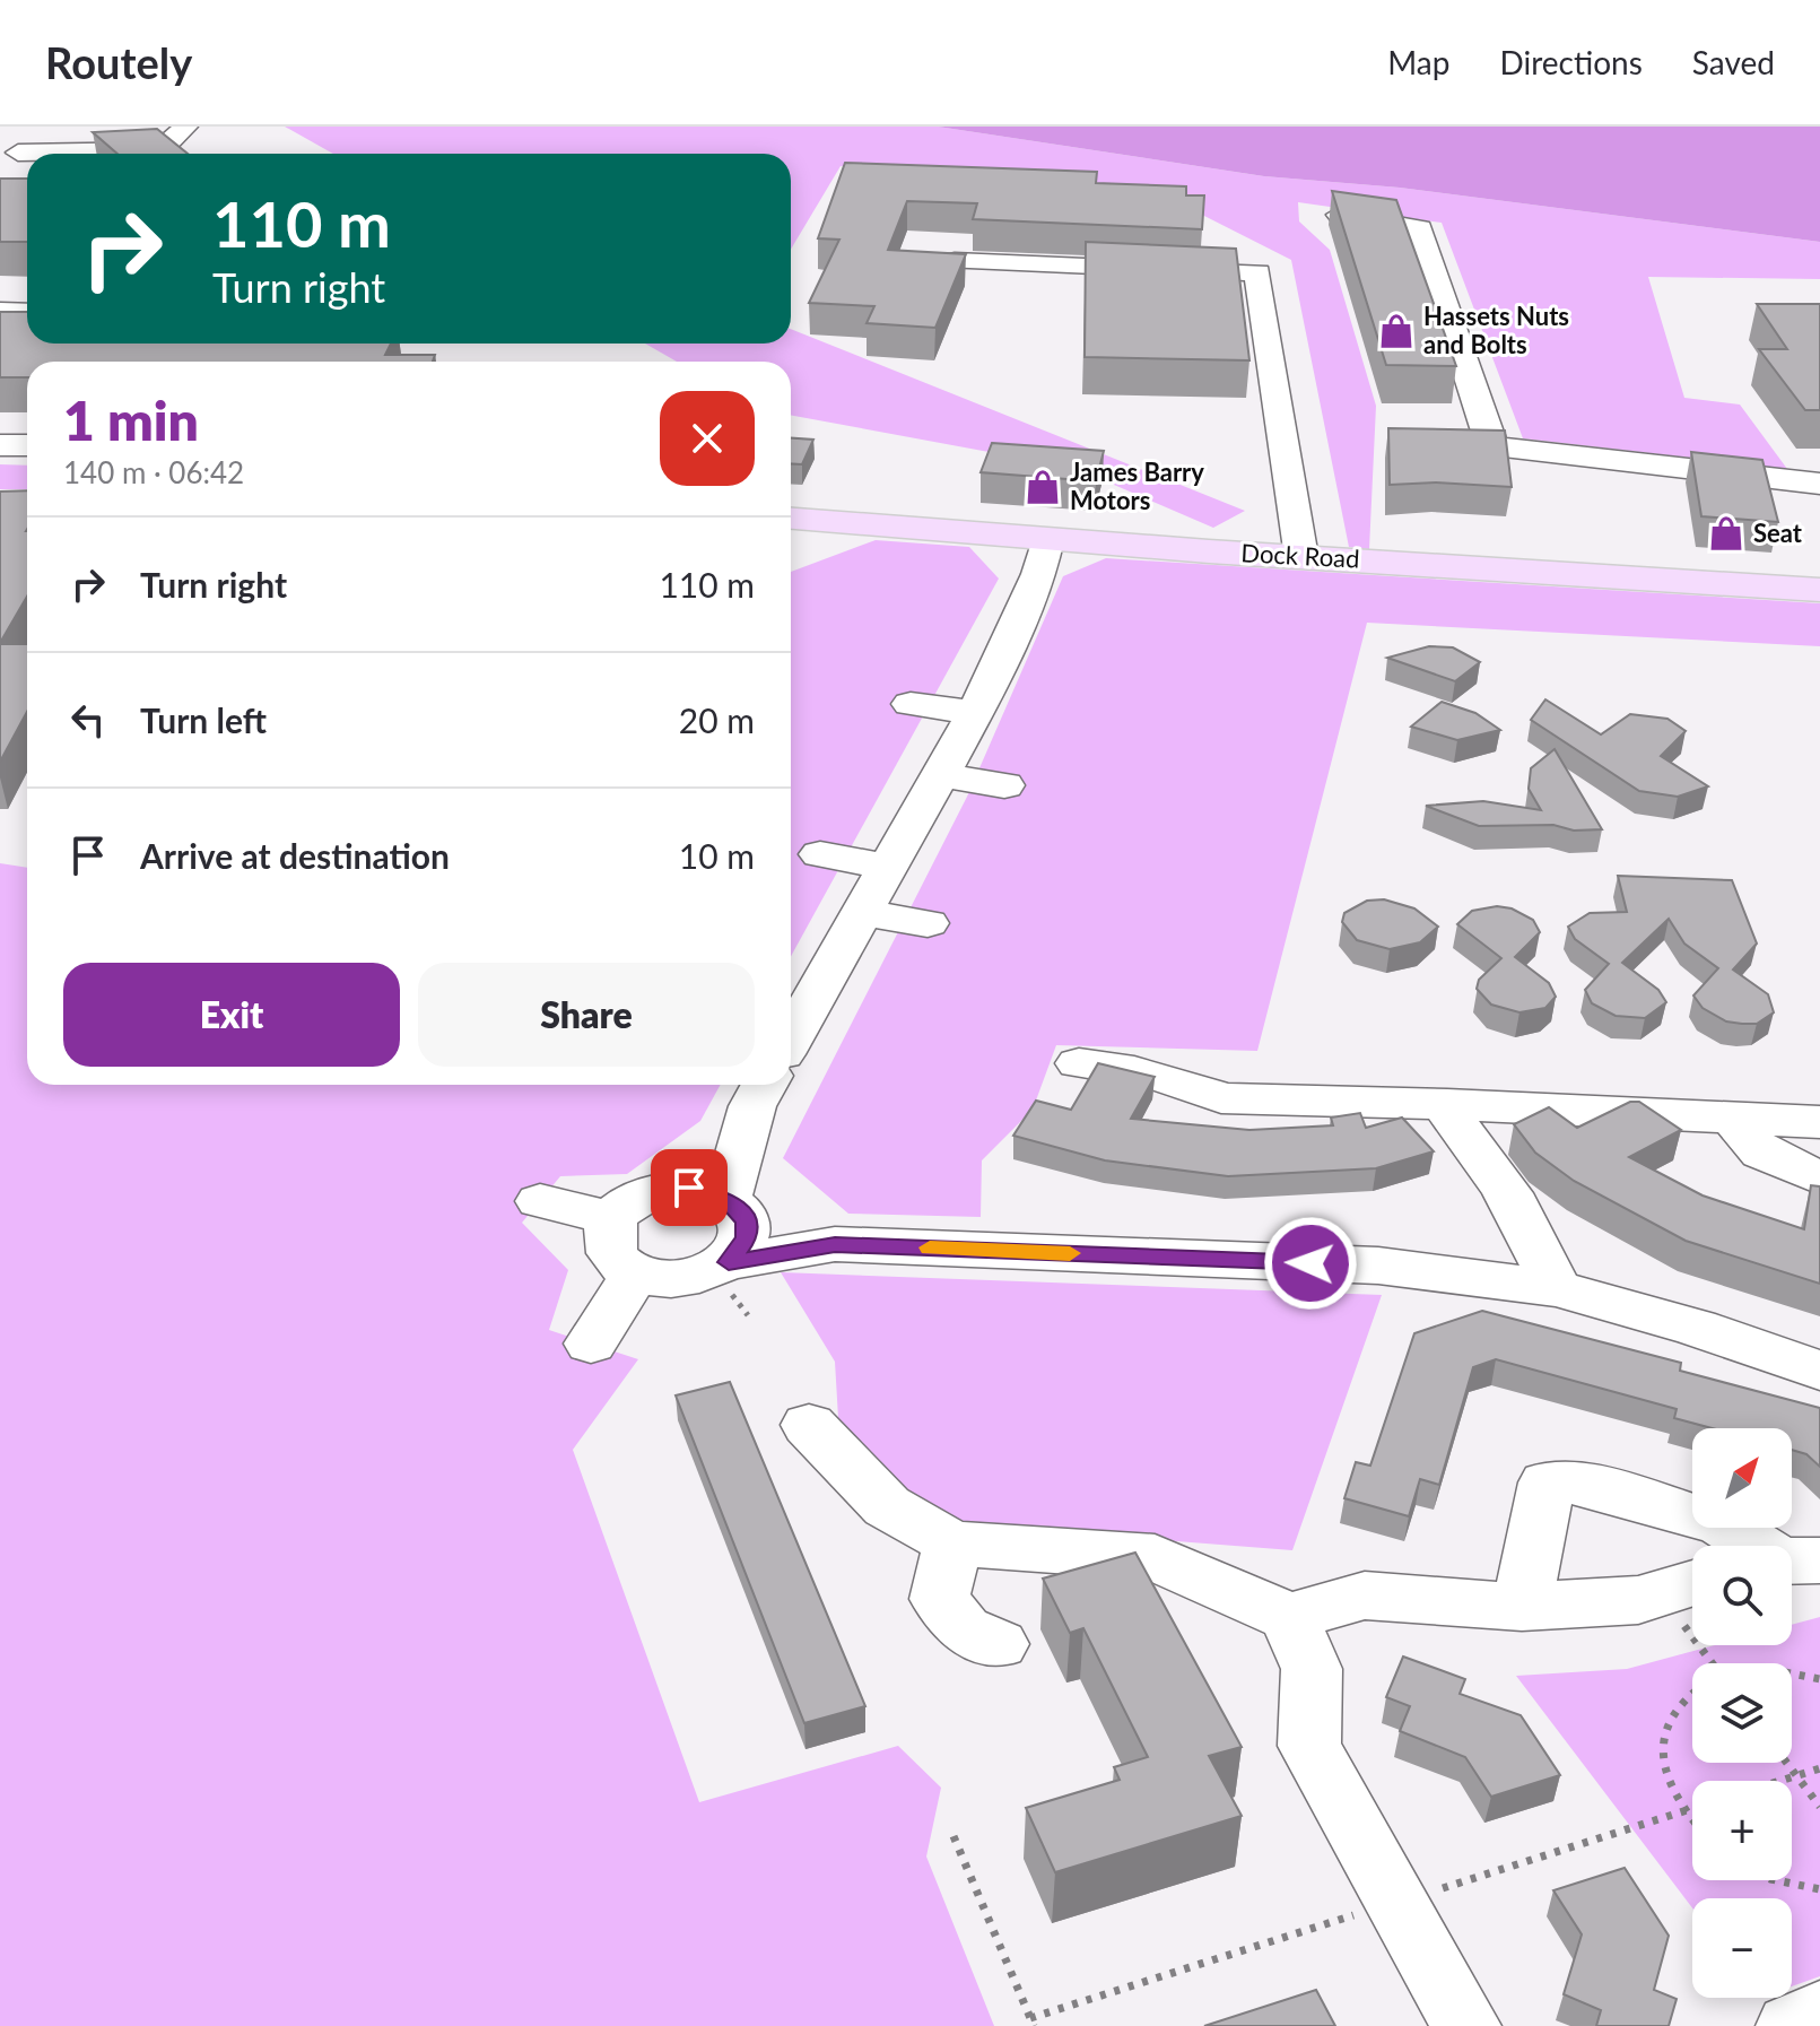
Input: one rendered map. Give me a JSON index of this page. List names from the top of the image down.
{
  "streets": {
    "main road": ["Dock Road"]
  },
  "places": {
    "shop": ["Hassets Nuts and Bolts", "James Barry Motors", "Seat"]
  },
  "north": "top right",
  "page": {
    "header": "Routely",
    "nav": ["Map", "Directions", "Saved"],
    "turn": ["110 m", "Turn right"],
    "heading": ["1 min", "140 m · 06:42"],
    "list": [
      {
        "name": "Turn right",
        "value": "110 m"
      },
      {
        "name": "Turn left",
        "value": "20 m"
      },
      {
        "name": "Arrive at destination",
        "value": "10 m"
      }
    ],
    "buttons": ["Exit", "Share"],
    "map_buttons": ["+", "−"]
  }
}
